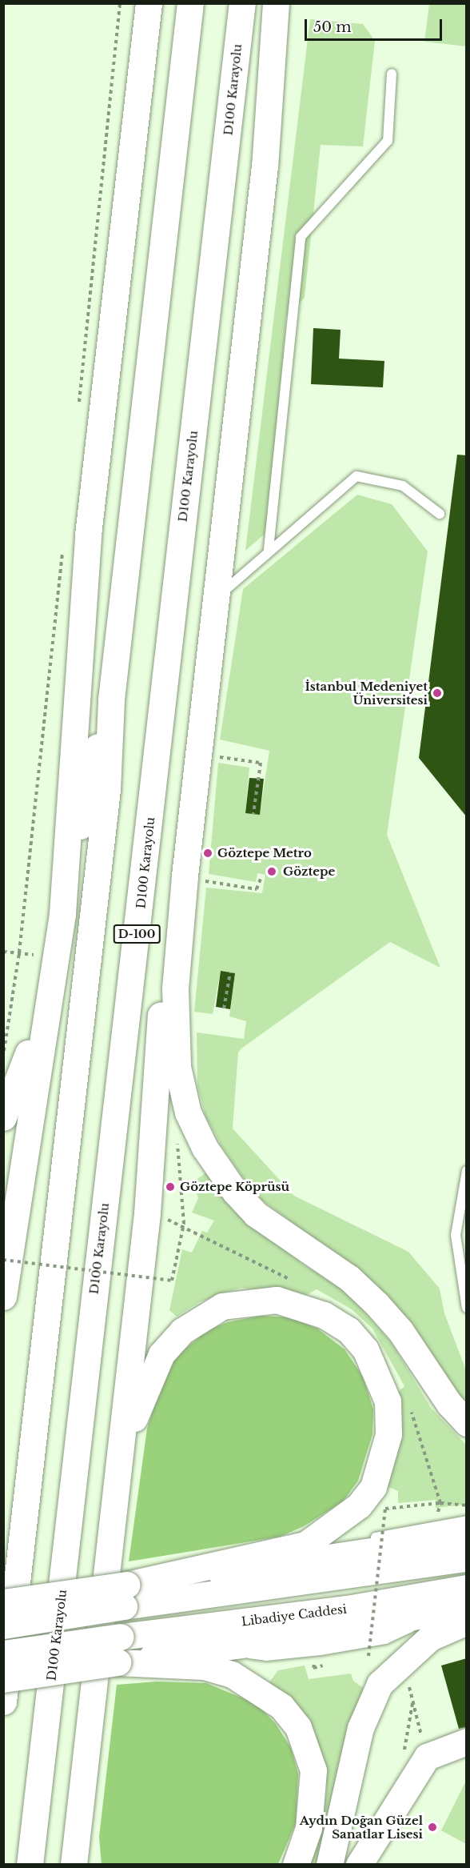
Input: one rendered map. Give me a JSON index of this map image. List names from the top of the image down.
{
  "streets": {
    "main road": ["D100 Karayolu", "D-100", "Libadiye Caddesi"]
  },
  "places": [
    "İstanbul Medeniyet Üniversitesi",
    "Göztepe Metro",
    "Göztepe",
    "Göztepe Köprüsü",
    "Aydın Doğan Güzel Sanatlar Lisesi"
  ],
  "scale_bar": "50 m"
}
